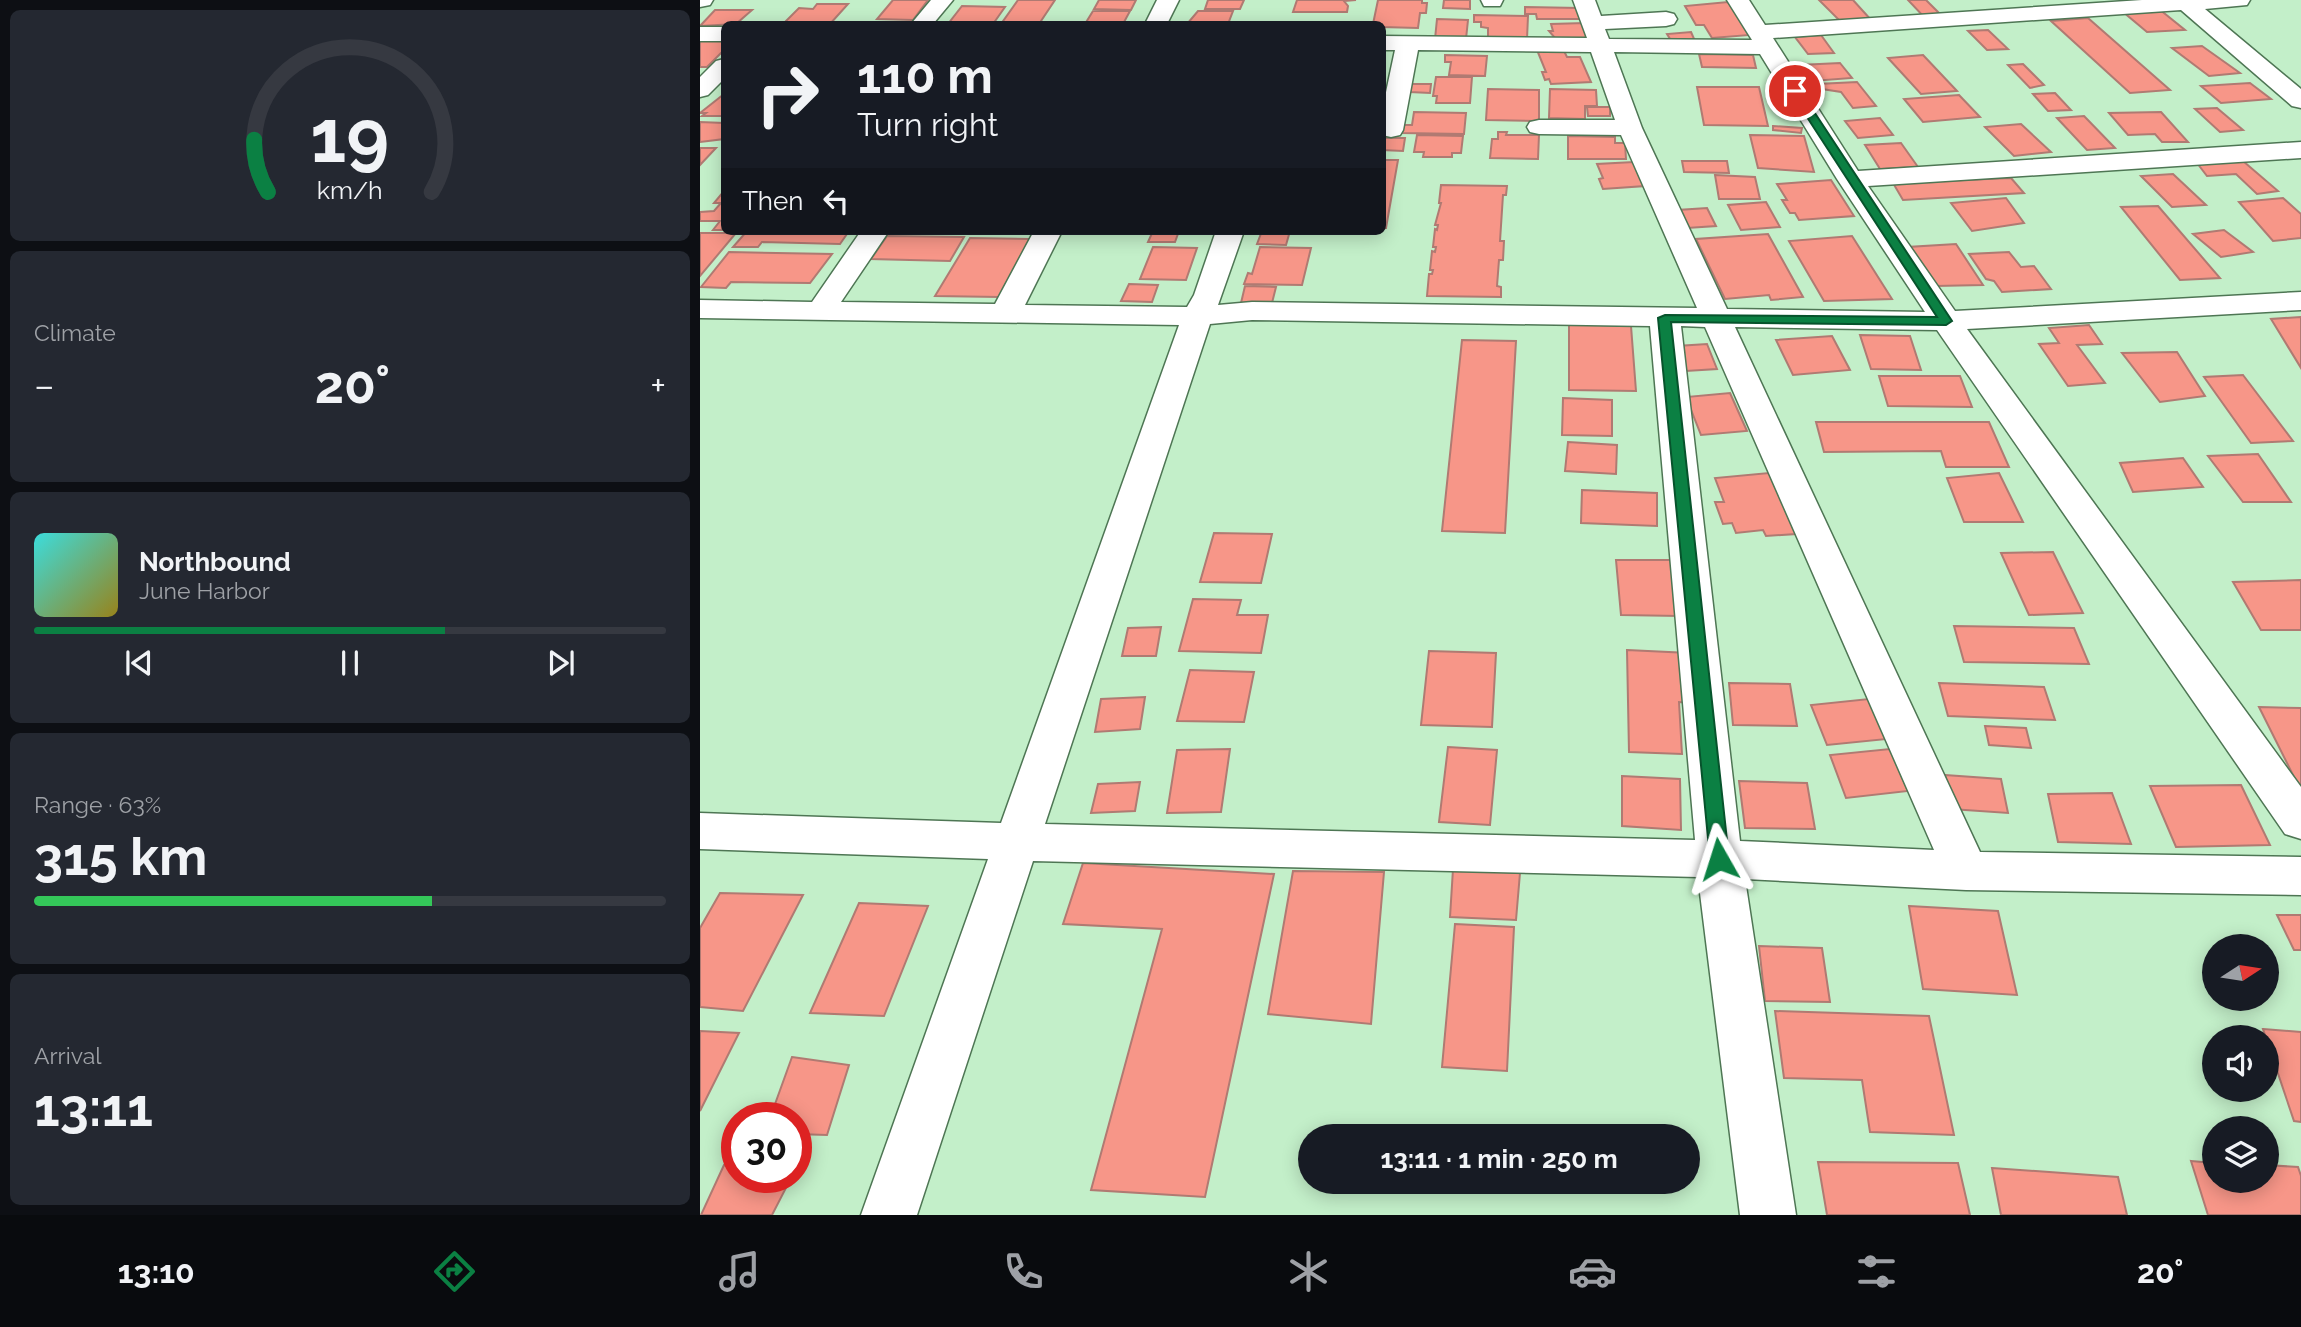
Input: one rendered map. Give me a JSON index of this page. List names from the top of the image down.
{
  "north": "right",
  "page": {
    "turn": ["110 m", "Turn right"],
    "then": "Then",
    "tile": [
      "Climate",
      ["Range · 63%", "315 km"],
      ["Arrival", "13:11"]
    ],
    "heat": ["−", "20°", "+"],
    "song": ["Northbound", "June Harbor"],
    "limit": "30",
    "trip": "13:11 · 1 min · 250 m",
    "tabs": ["13:10", "20°"],
    "gauge": ["19", "km/h"]
  }
}
